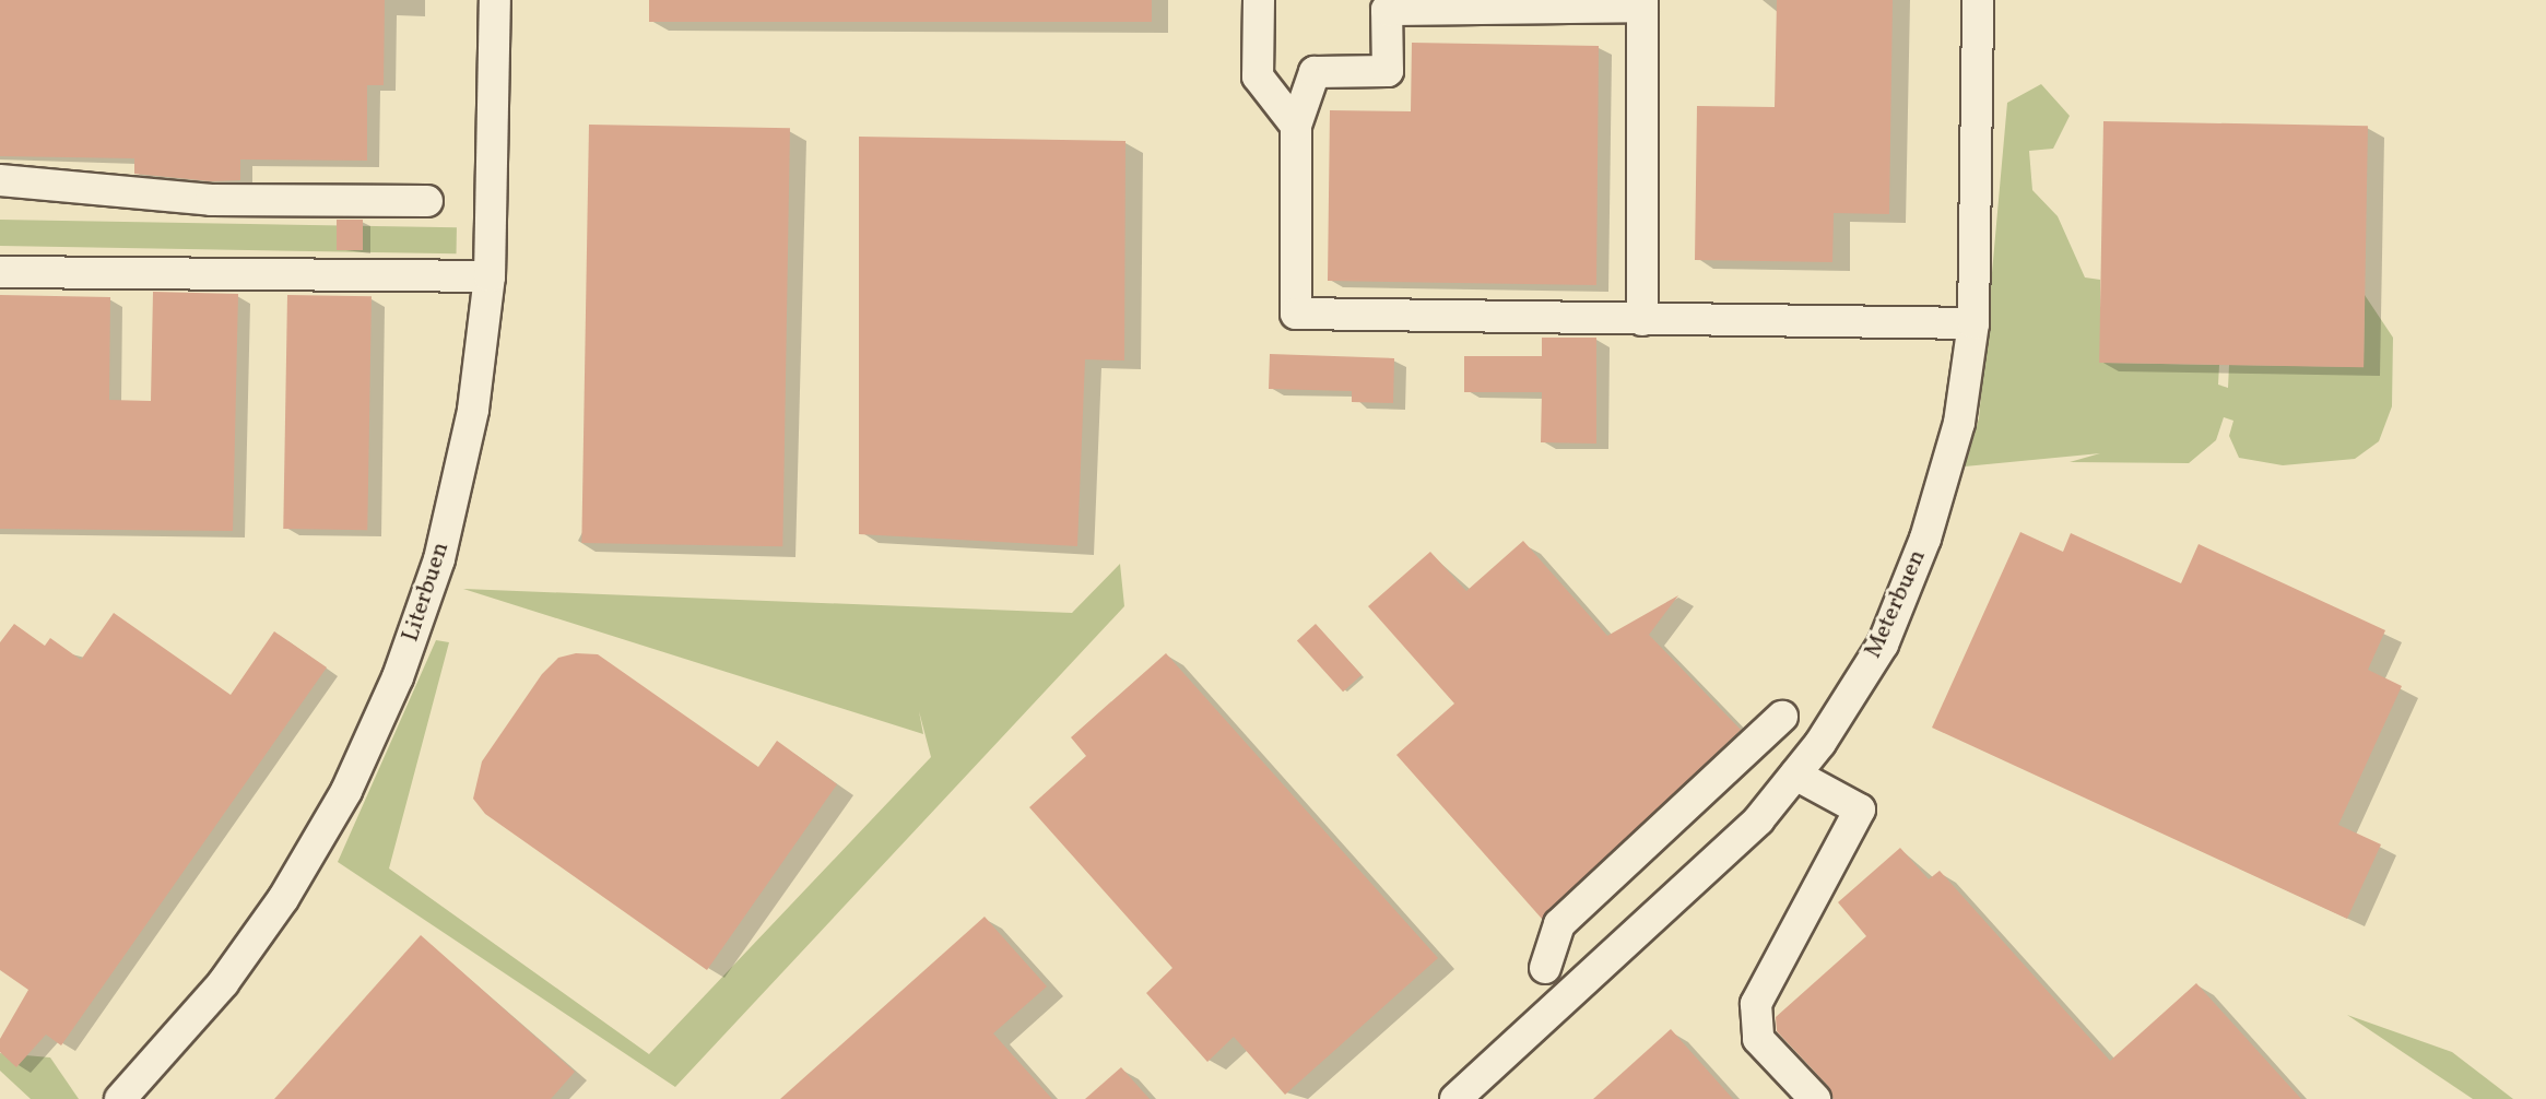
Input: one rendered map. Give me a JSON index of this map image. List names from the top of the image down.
{
  "streets": {
    "street": ["Literbuen", "Meterbuen"]
  }
}
